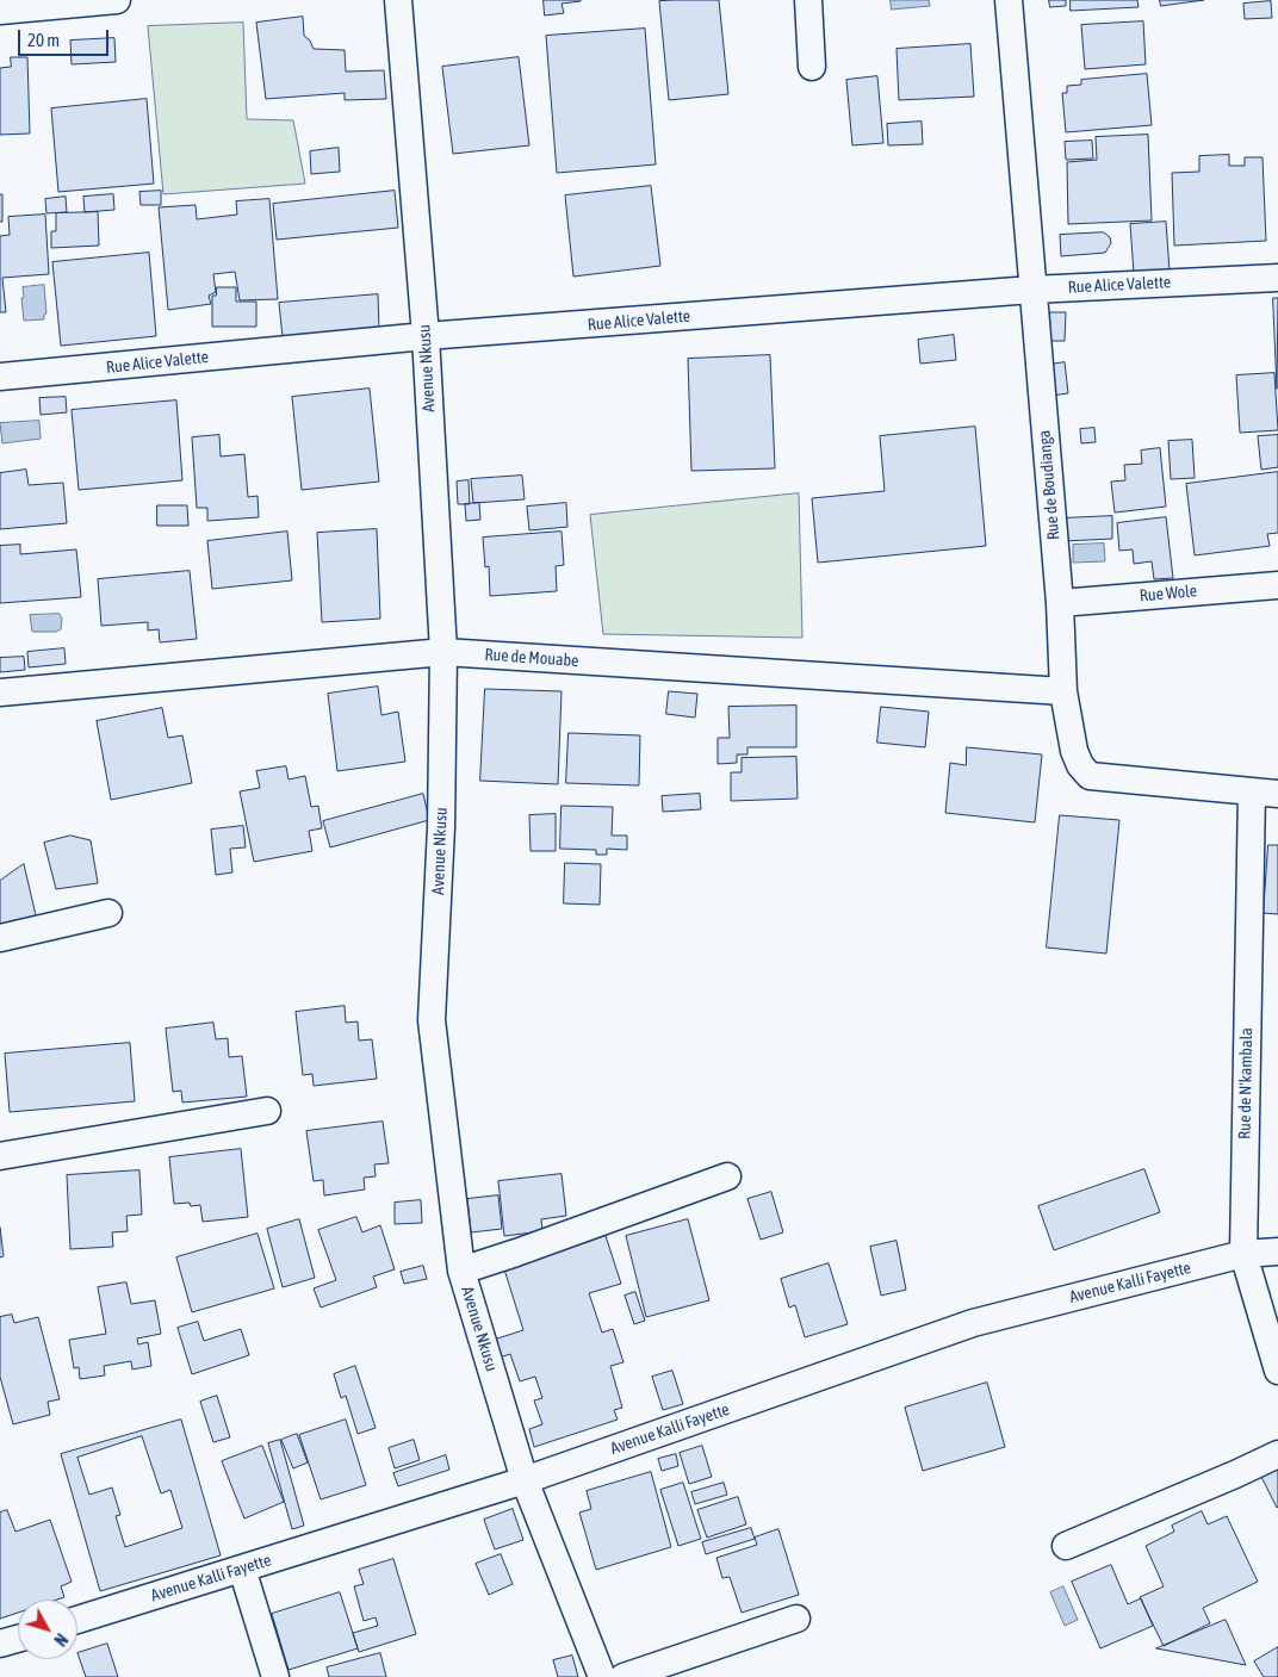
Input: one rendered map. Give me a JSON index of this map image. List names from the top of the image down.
{
  "streets": {
    "street": [
      "Rue Alice Valette",
      "Avenue Nkusu",
      "Rue de Boudianga",
      "Rue Wole",
      "Rue de Mouabe",
      "Rue de N'kambala",
      "Avenue Kalli Fayette"
    ]
  },
  "crossings": [
    ["Rue Alice Valette", "Avenue Nkusu"],
    ["Rue Alice Valette", "Rue de Boudianga"],
    ["Avenue Nkusu", "Rue de Mouabe"],
    ["Avenue Nkusu", "Avenue Kalli Fayette"],
    ["Rue de Boudianga", "Rue Wole"],
    ["Rue de Boudianga", "Rue de Mouabe"],
    ["Rue de Boudianga", "Rue de N'kambala"],
    ["Rue de N'kambala", "Avenue Kalli Fayette"]
  ],
  "scale_bar": "20 m",
  "north": "bottom right"
}
